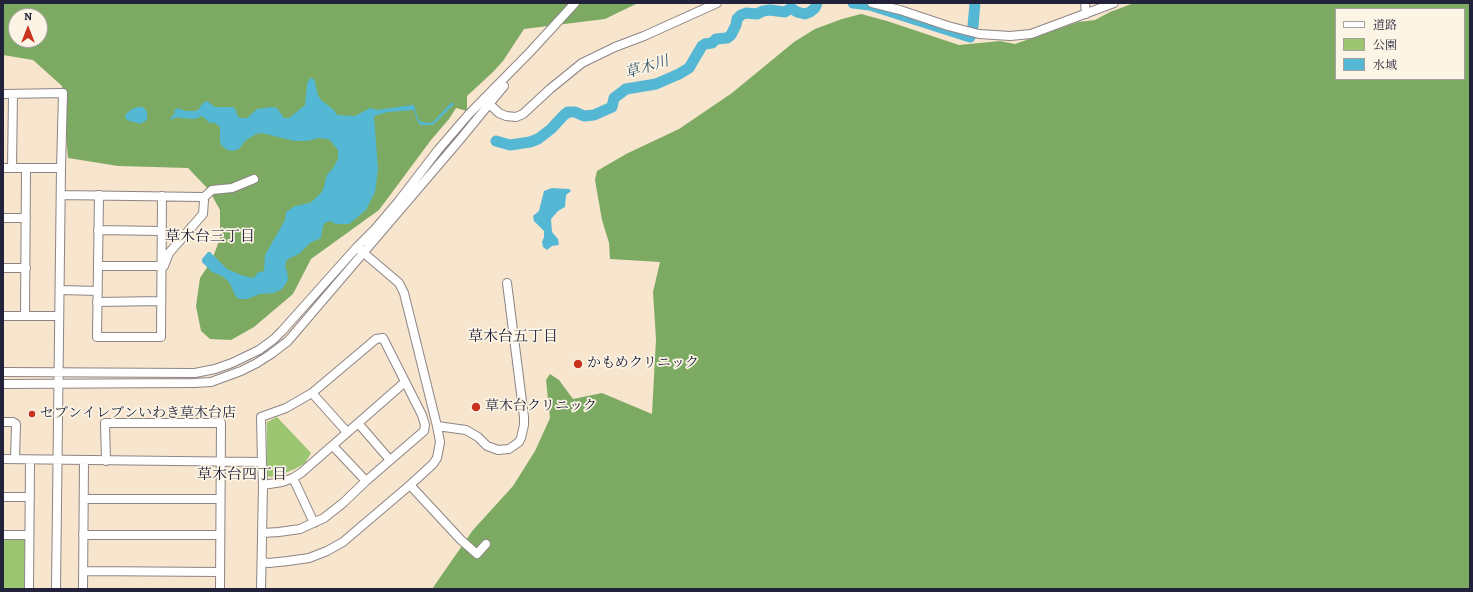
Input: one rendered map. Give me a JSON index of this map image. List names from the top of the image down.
{
  "districts": ["草木台三丁目", "草木台五丁目", "草木台四丁目"],
  "water": ["草木川"],
  "places": ["かもめクリニック", "草木台クリニック", "セブンイレブンいわき草木台店"],
  "legend": ["道路", "公園", "水域"],
  "north": "top"
}
